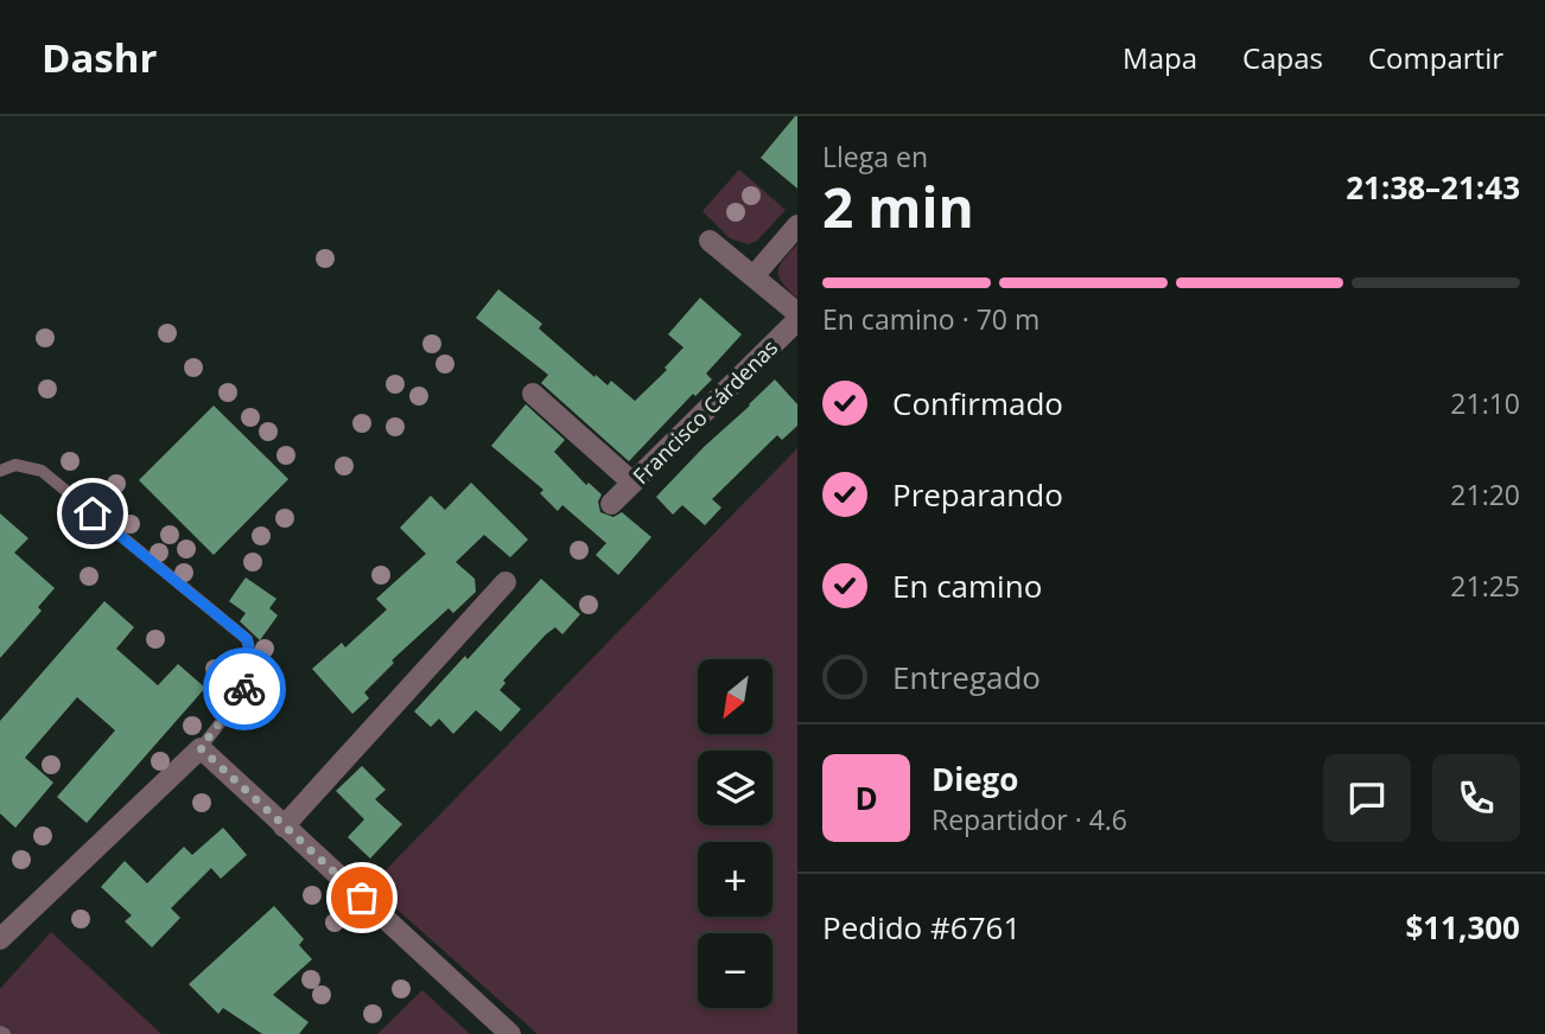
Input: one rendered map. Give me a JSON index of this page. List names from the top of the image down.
{
  "streets": {
    "street": ["Francisco Cárdenas"]
  },
  "north": "bottom left",
  "page": {
    "header": "Dashr",
    "nav": ["Mapa", "Capas", "Compartir"],
    "heading": ["2 min", "Llega en", "21:38–21:43"],
    "panel": [
      "Diego",
      "Repartidor · 4.6",
      "Pedido #6761",
      "$11,300"
    ],
    "bar": "En camino · 70 m",
    "list": [
      ["Confirmado", "21:10"],
      ["Preparando", "21:20"],
      ["En camino", "21:25"],
      "Entregado"
    ],
    "map_buttons": ["+", "−"],
    "round": "D"
  }
}
